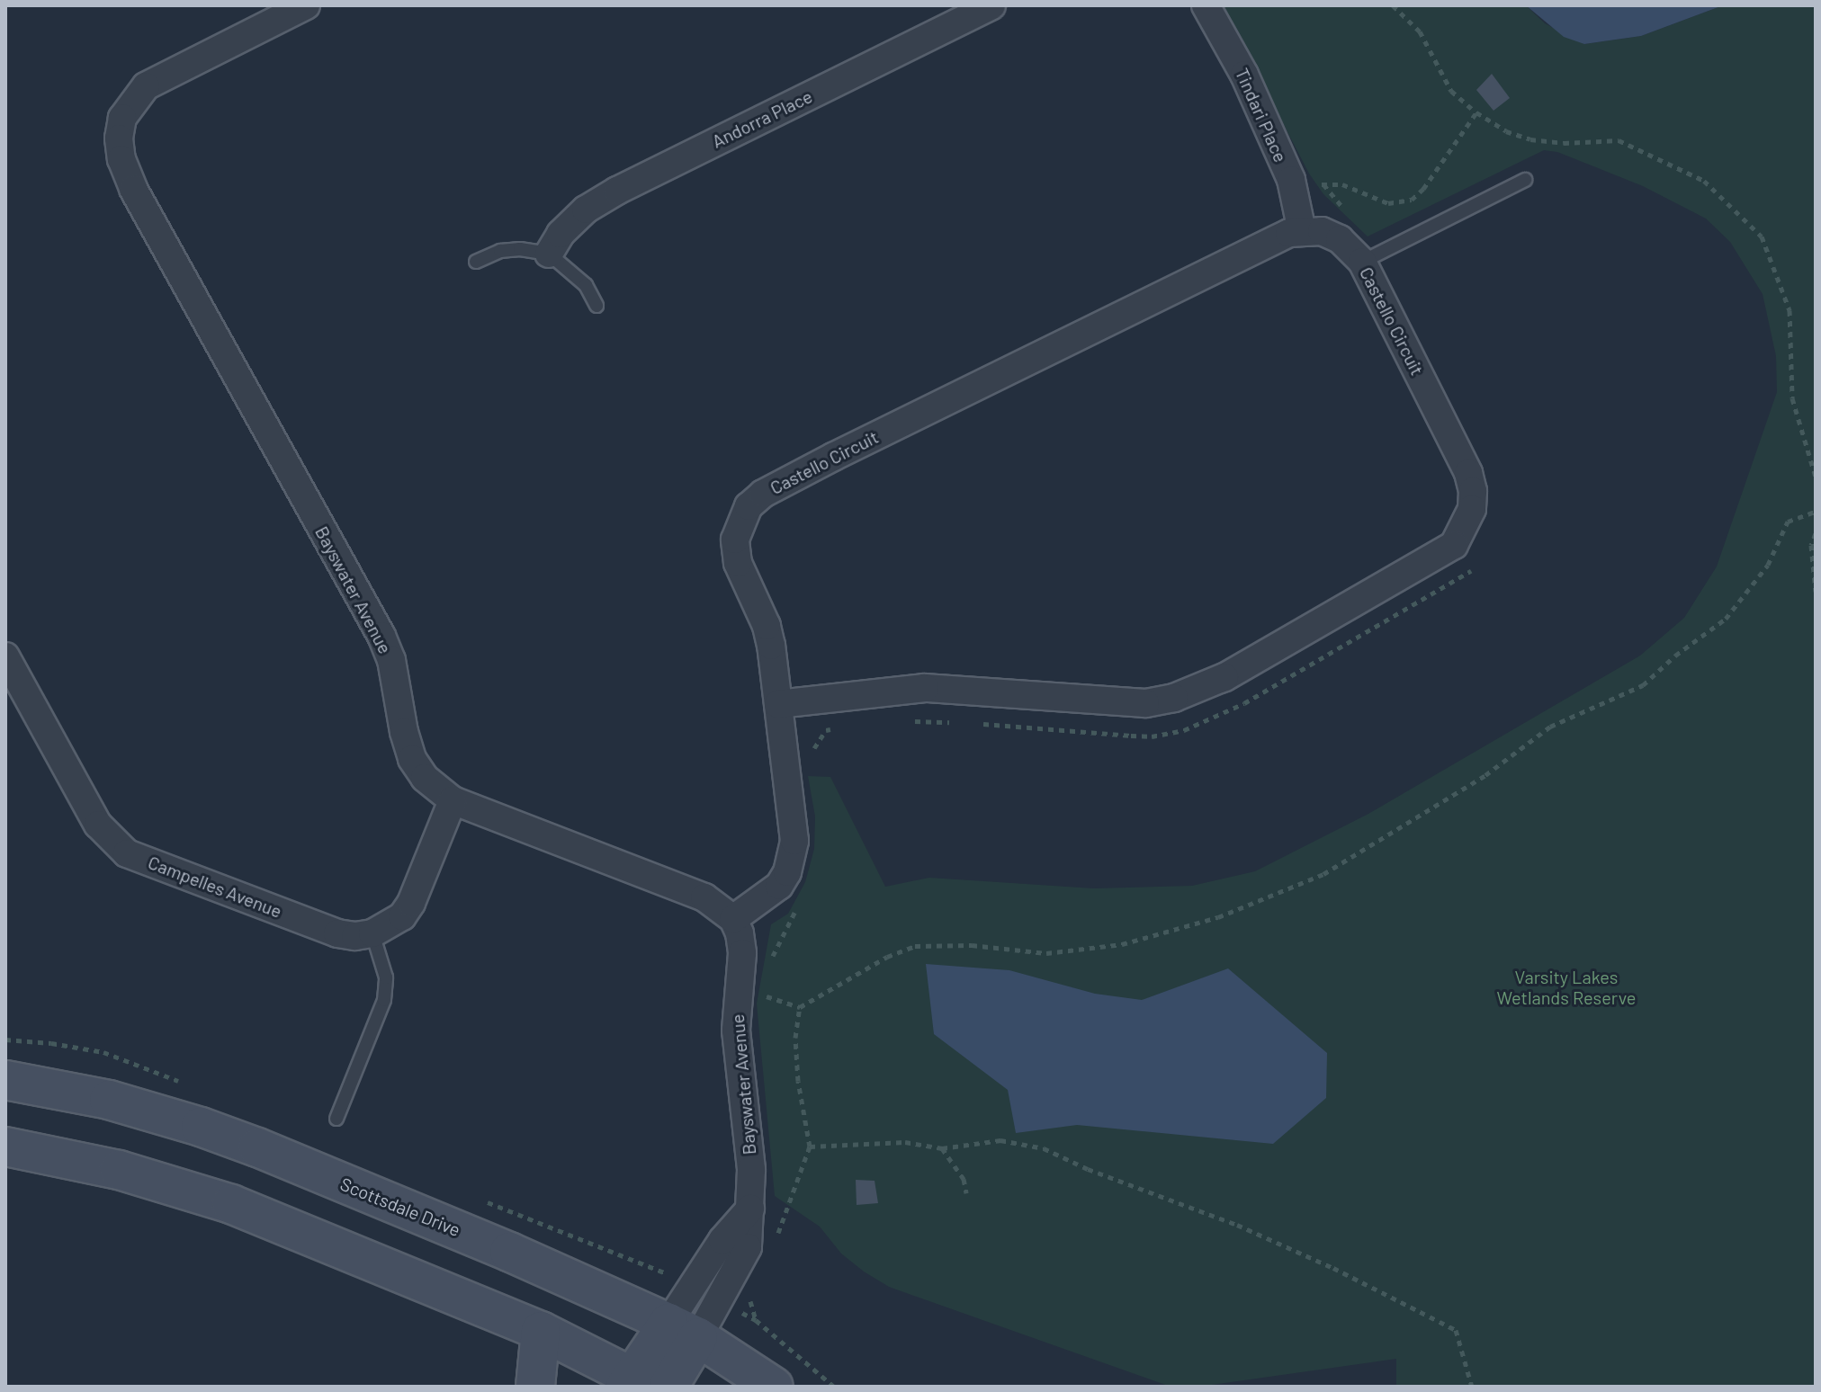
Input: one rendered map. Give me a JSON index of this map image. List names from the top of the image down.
{
  "streets": {
    "main road": ["Scottsdale Drive"],
    "street": [
      "Tindari Place",
      "Andorra Place",
      "Castello Circuit",
      "Bayswater Avenue",
      "Campelles Avenue"
    ]
  },
  "crossings": [
    ["Tindari Place", "Castello Circuit"],
    ["Castello Circuit", "Bayswater Avenue"],
    ["Bayswater Avenue", "Scottsdale Drive"]
  ],
  "parks": ["Varsity Lakes Wetlands Reserve"]
}
